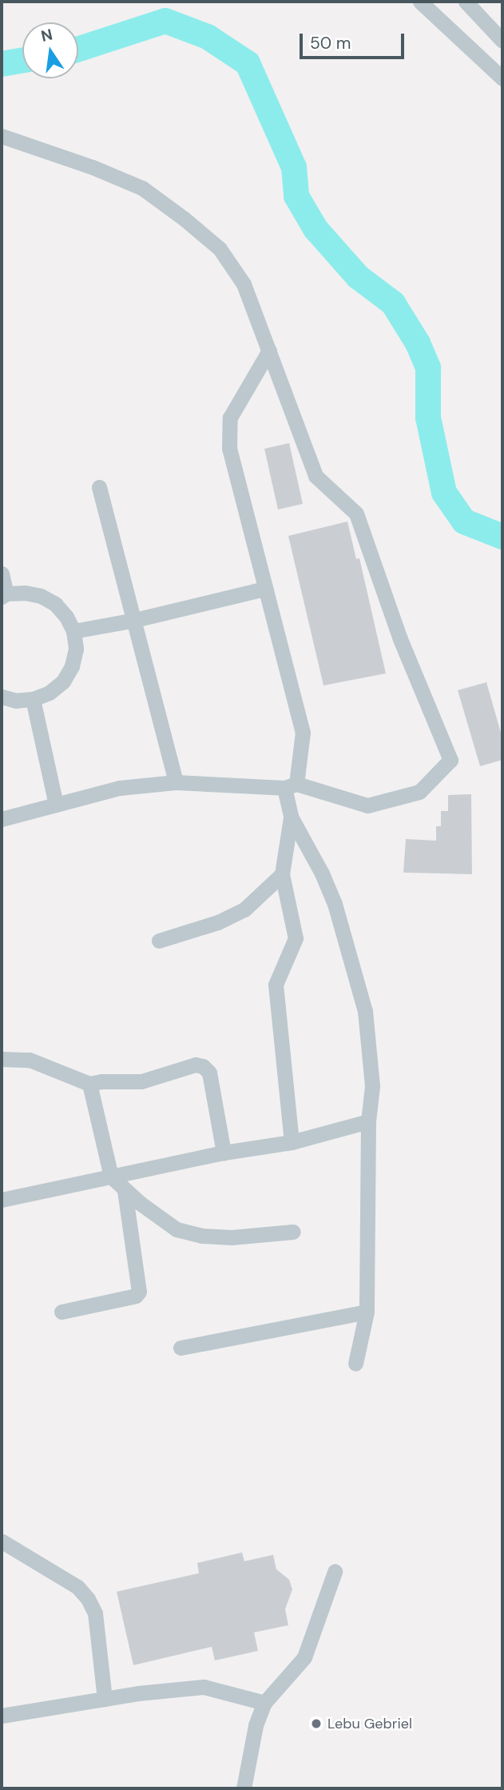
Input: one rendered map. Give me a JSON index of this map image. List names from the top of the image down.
{
  "places": ["Lebu Gebriel"],
  "scale_bar": "50 m",
  "north": "top"
}
